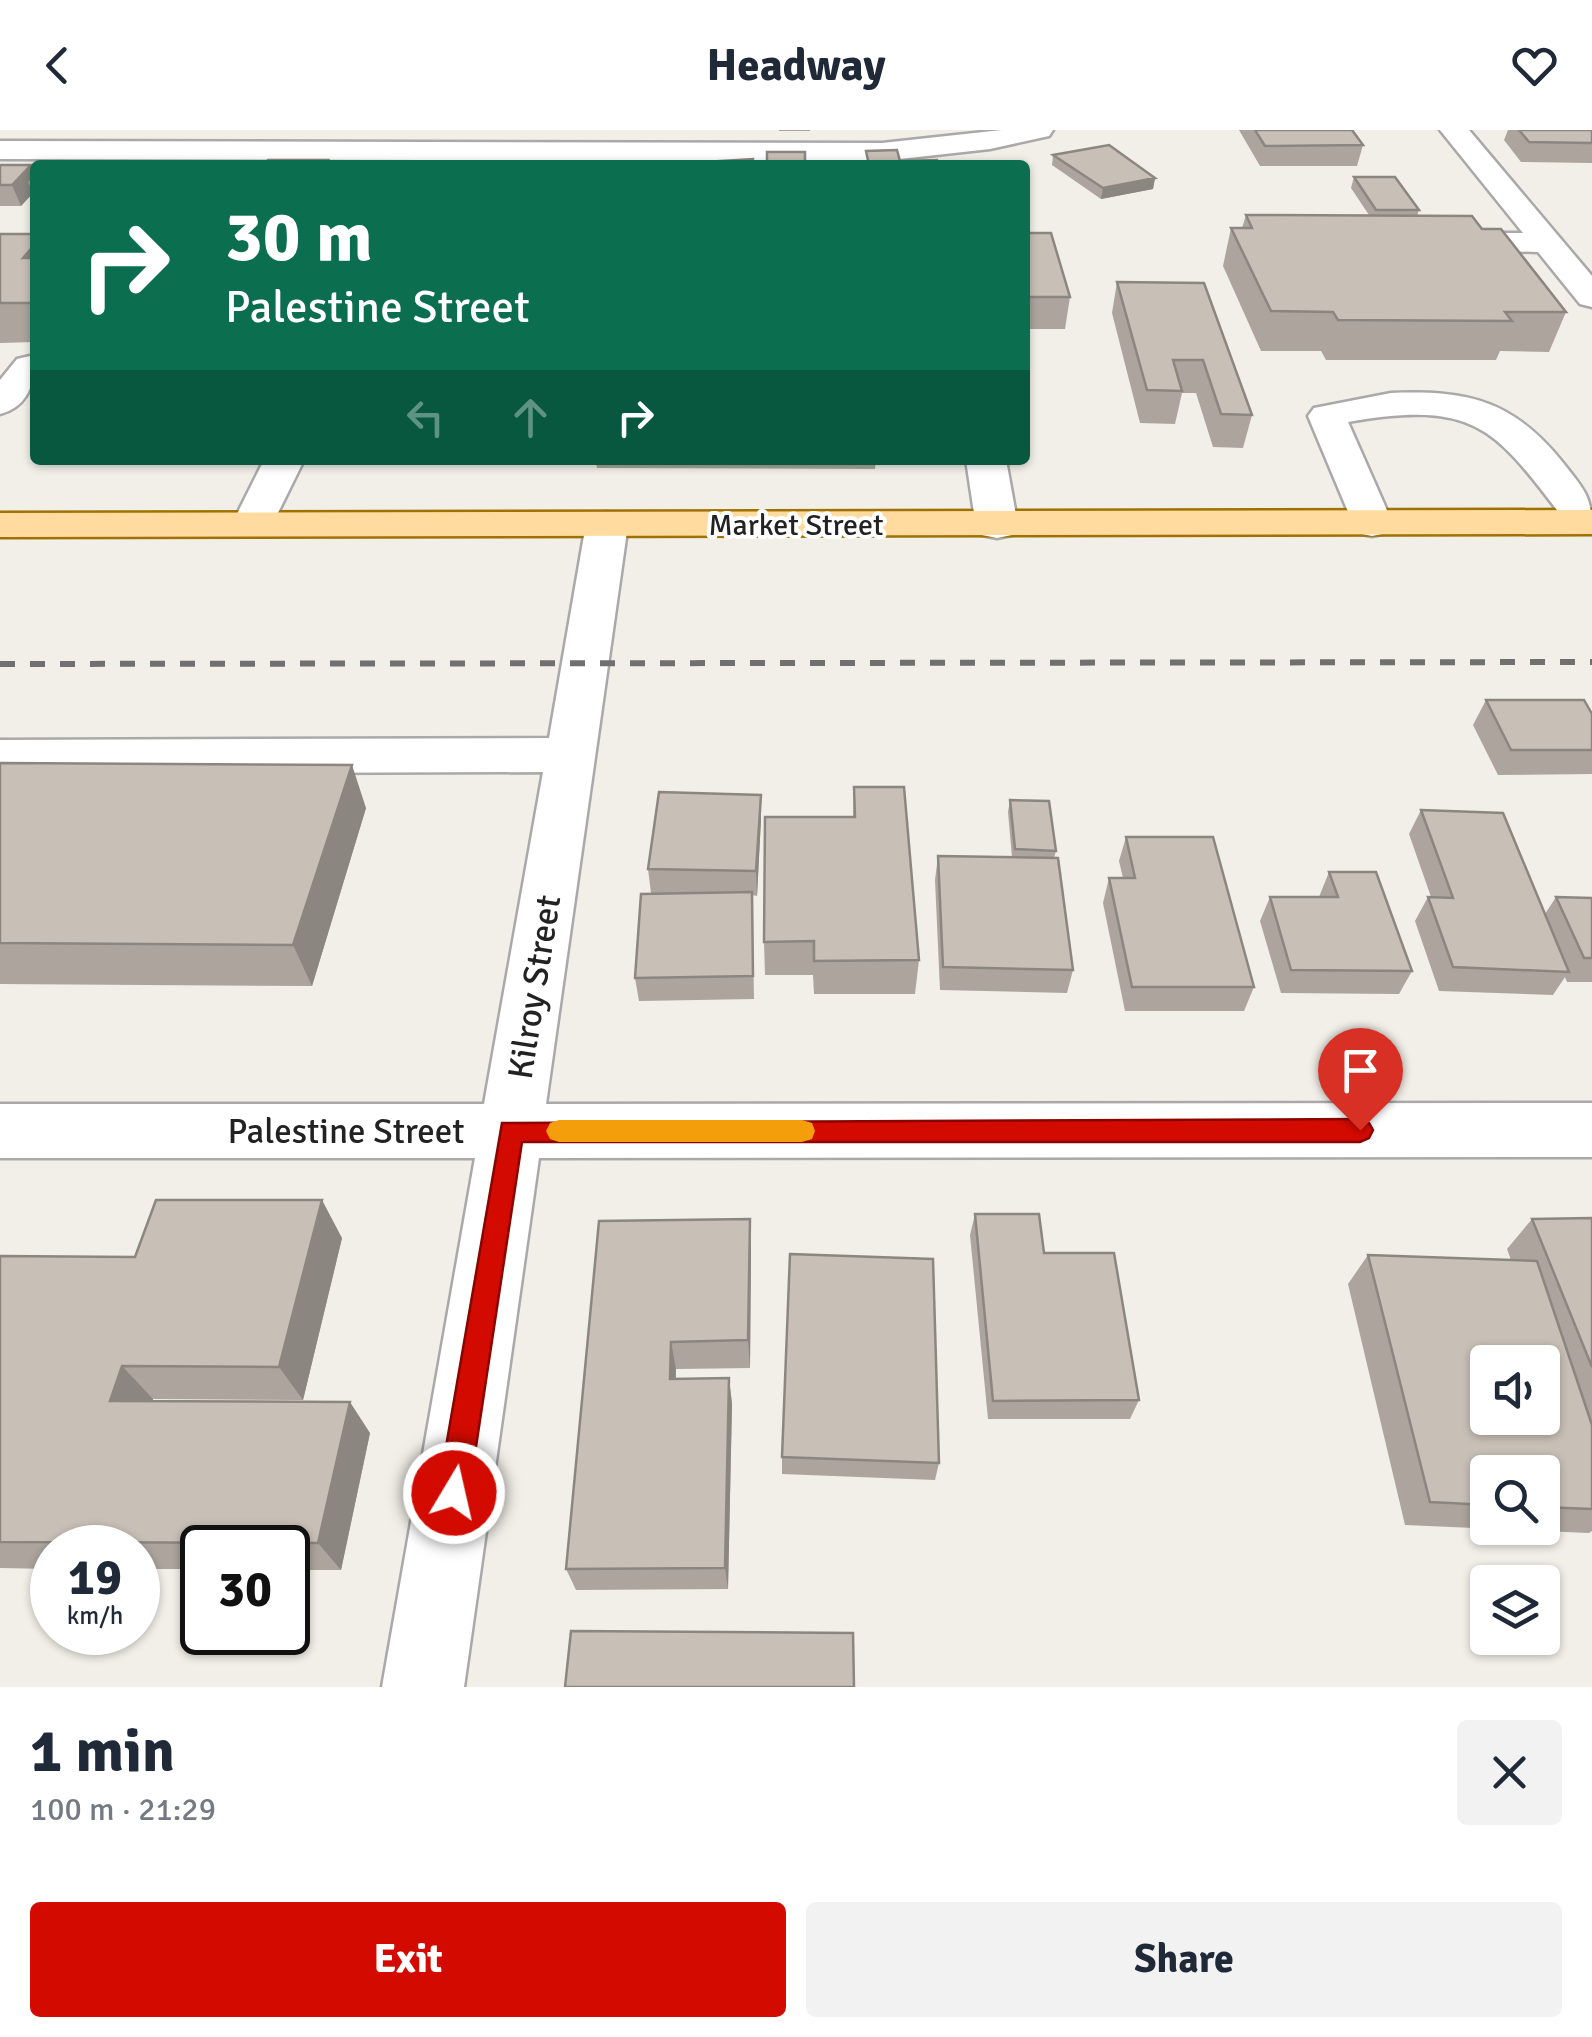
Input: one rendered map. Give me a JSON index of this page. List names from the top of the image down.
{
  "streets": {
    "main road": ["Market Street"],
    "street": ["Kilroy Street", "Palestine Street"]
  },
  "crossings": [
    ["Market Street", "Kilroy Street"],
    ["Kilroy Street", "Palestine Street"]
  ],
  "page": {
    "header": "Headway",
    "turn": ["30 m", "Palestine Street"],
    "speed": "19 km/h",
    "limit": "30",
    "heading": ["1 min", "100 m · 21:29"],
    "buttons": ["Exit", "Share"]
  }
}
